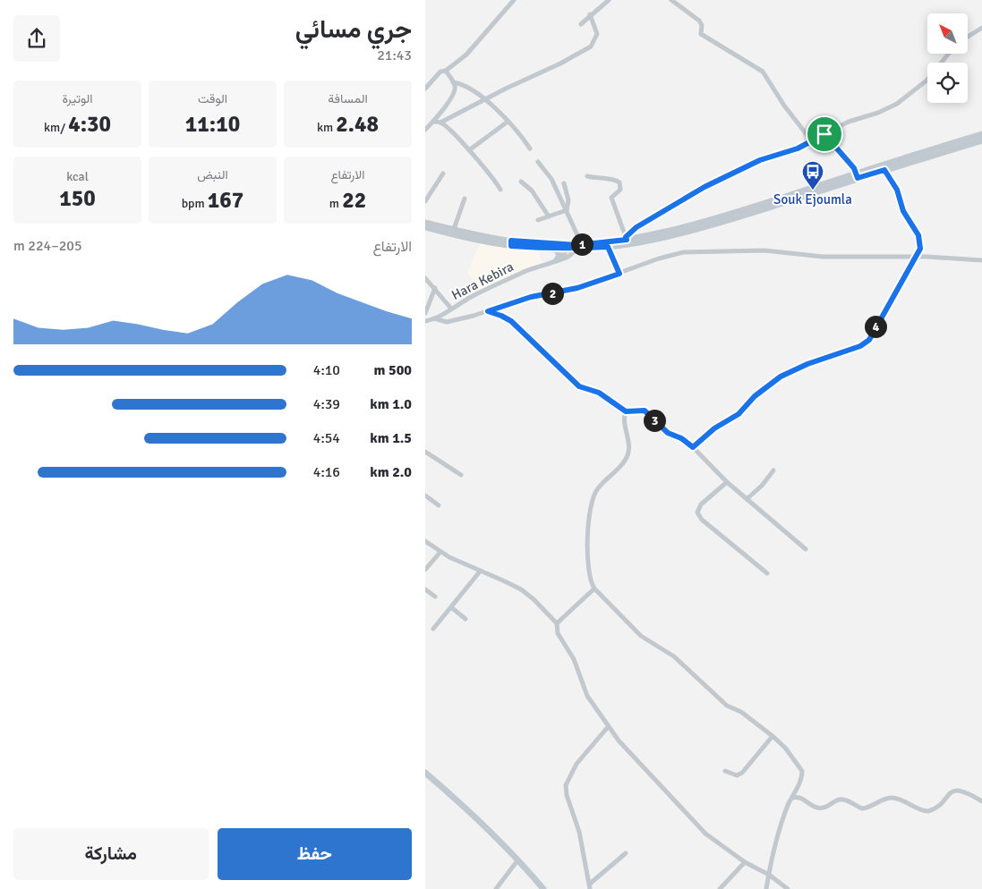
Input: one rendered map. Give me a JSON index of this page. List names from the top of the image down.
{
  "streets": {
    "street": ["Hara Kebira"]
  },
  "places": {
    "bus stop": ["Souk Ejoumla"]
  },
  "north": "top left",
  "page": {
    "heading": ["جري مسائي", "21:43"],
    "stats": [
      ["المسافة", "2.48 km"],
      ["الوقت", "11:10"],
      ["الوتيرة", "4:30 /km"],
      ["الارتفاع", "22 m"],
      ["النبض", "167 bpm"],
      ["kcal", "150"]
    ],
    "chart": ["الارتفاع", "205–224 m"],
    "pins": [
      "1",
      "2",
      "4",
      "3"
    ],
    "list": [
      {
        "name": "500 m",
        "note": "4:10"
      },
      {
        "name": "1.0 km",
        "note": "4:39"
      },
      {
        "name": "1.5 km",
        "note": "4:54"
      },
      {
        "name": "2.0 km",
        "note": "4:16"
      }
    ],
    "buttons": ["حفظ", "مشاركة"]
  }
}
